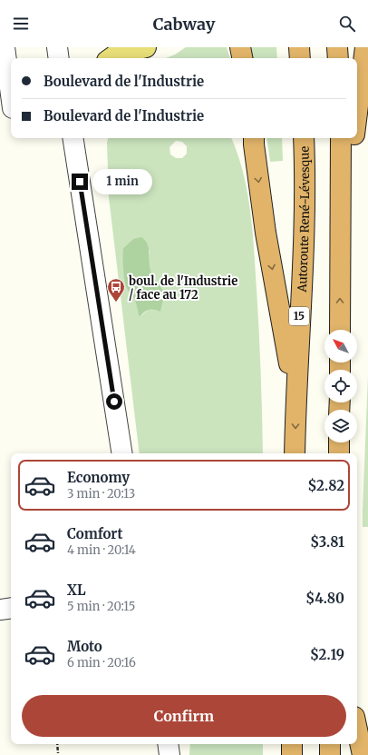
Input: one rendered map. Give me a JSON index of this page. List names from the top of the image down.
{
  "streets": {
    "highway": ["Autoroute René-Lévesque", "15"]
  },
  "places": {
    "bus stop": ["boul. de l'Industrie / face au 172"]
  },
  "north": "top left",
  "page": {
    "header": "Cabway",
    "banner": ["Boulevard de l'Industrie", "Boulevard de l'Industrie"],
    "bubble": "1 min",
    "list": [
      {
        "name": "Economy",
        "note": "3 min · 20:13",
        "value": "$2.82"
      },
      {
        "name": "Comfort",
        "note": "4 min · 20:14",
        "value": "$3.81"
      },
      {
        "name": "XL",
        "note": "5 min · 20:15",
        "value": "$4.80"
      },
      {
        "name": "Moto",
        "note": "6 min · 20:16",
        "value": "$2.19"
      }
    ],
    "buttons": "Confirm"
  }
}
